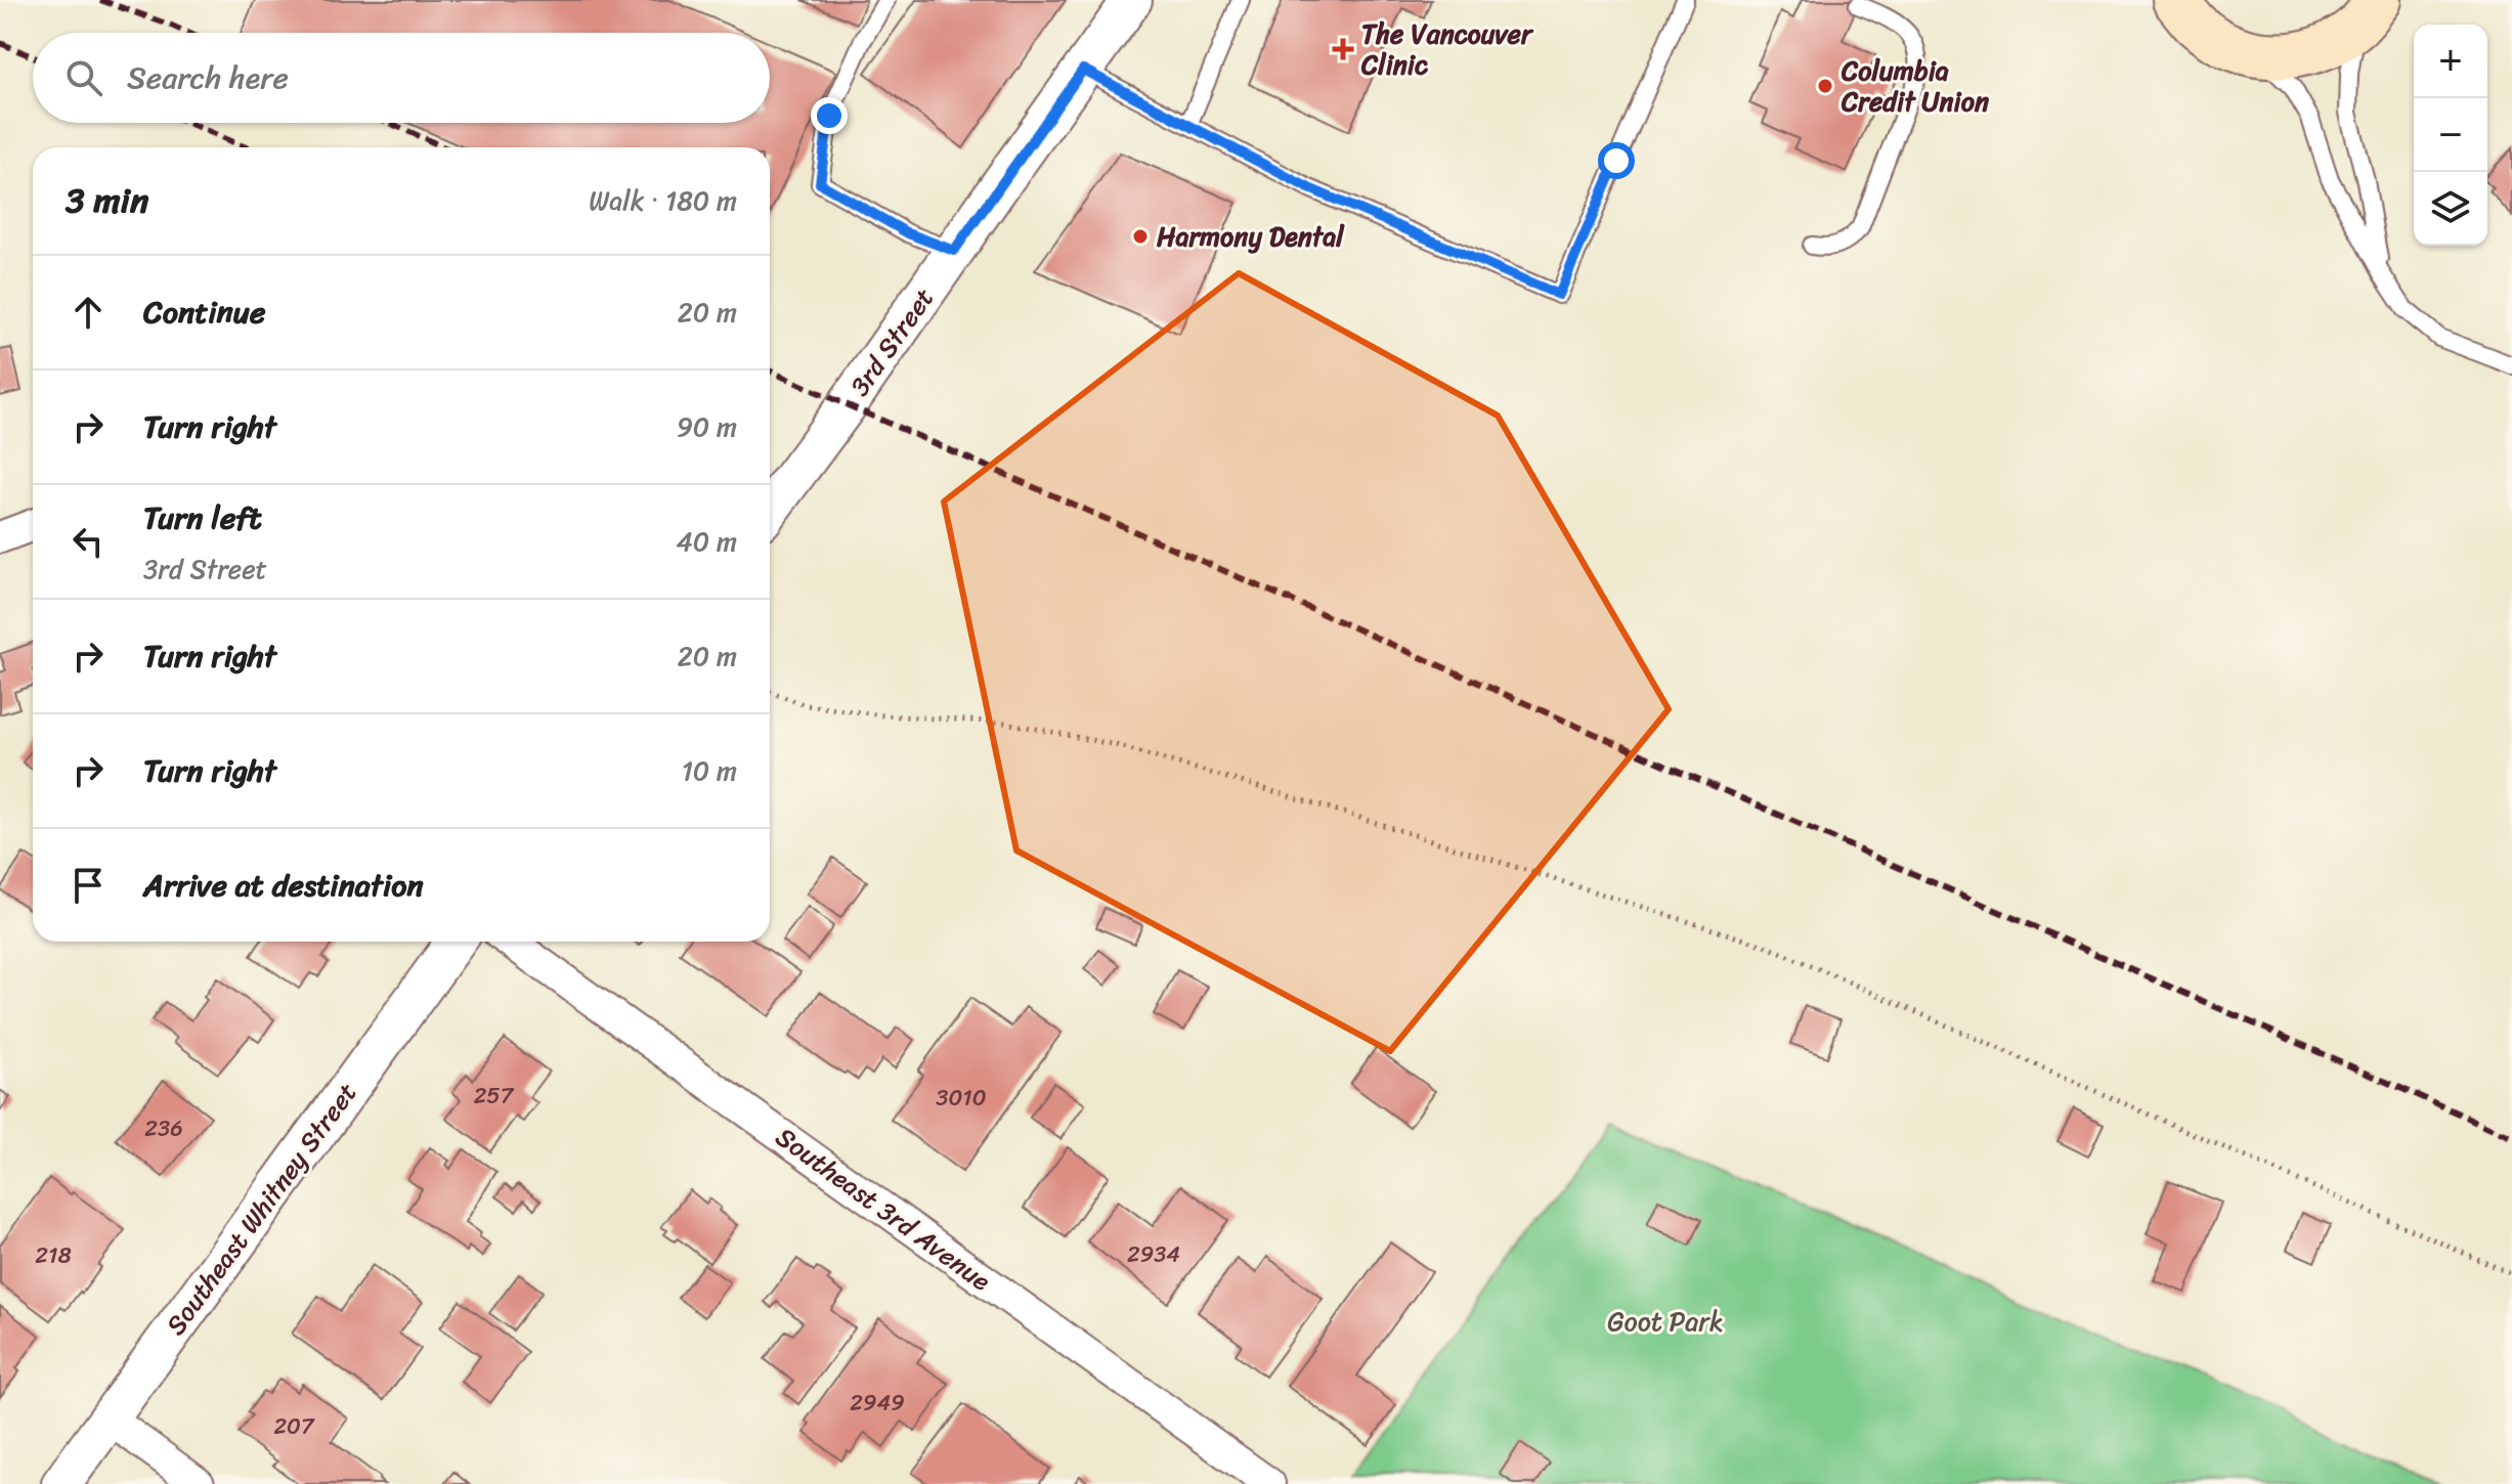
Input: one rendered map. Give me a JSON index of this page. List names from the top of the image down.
{
  "streets": {
    "street": ["3rd Street", "Southeast Whitney Street", "Southeast 3rd Avenue"]
  },
  "parks": ["Goot Park"],
  "places": {
    "health": ["The Vancouver Clinic"],
    "other": ["Columbia Credit Union", "Harmony Dental"]
  },
  "house_numbers": [
    "257",
    "3010",
    "236",
    "2934",
    "218",
    "2949",
    "207"
  ],
  "page": {
    "map_buttons": ["+", "−"],
    "search": "Search here",
    "heading": ["3 min", "Walk · 180 m"],
    "list": [
      ["Continue", "20 m"],
      ["Turn right", "90 m"],
      ["Turn left", "3rd Street", "40 m"],
      ["Turn right", "20 m"],
      ["Turn right", "10 m"],
      "Arrive at destination"
    ]
  }
}
